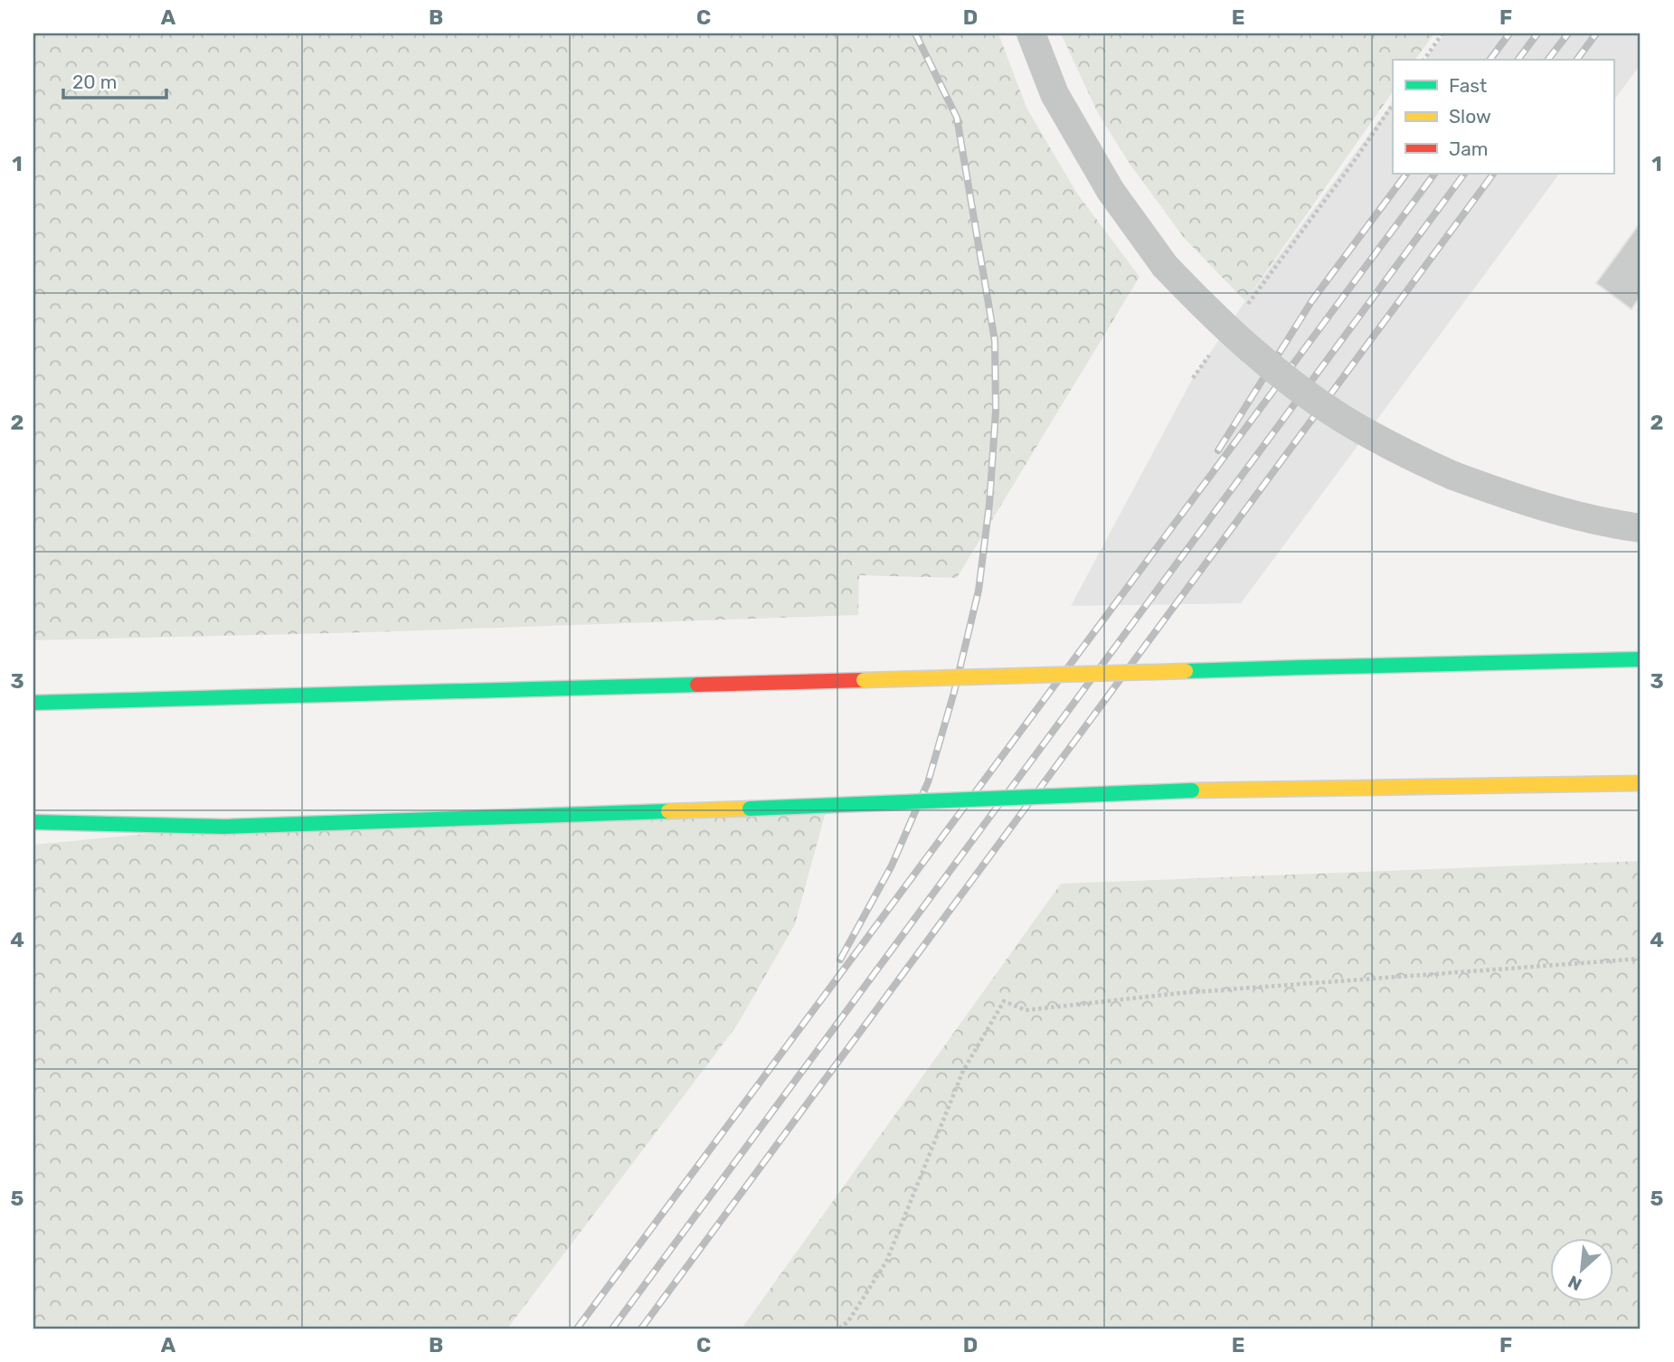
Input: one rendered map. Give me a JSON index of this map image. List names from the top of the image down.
{
  "legend": ["Fast", "Slow", "Jam"],
  "scale_bar": "20 m",
  "north": "bottom left",
  "grid": {
    "columns": [
      "A",
      "B",
      "C",
      "D",
      "E",
      "F"
    ],
    "rows": [
      "1",
      "2",
      "3",
      "4",
      "5"
    ]
  }
}
